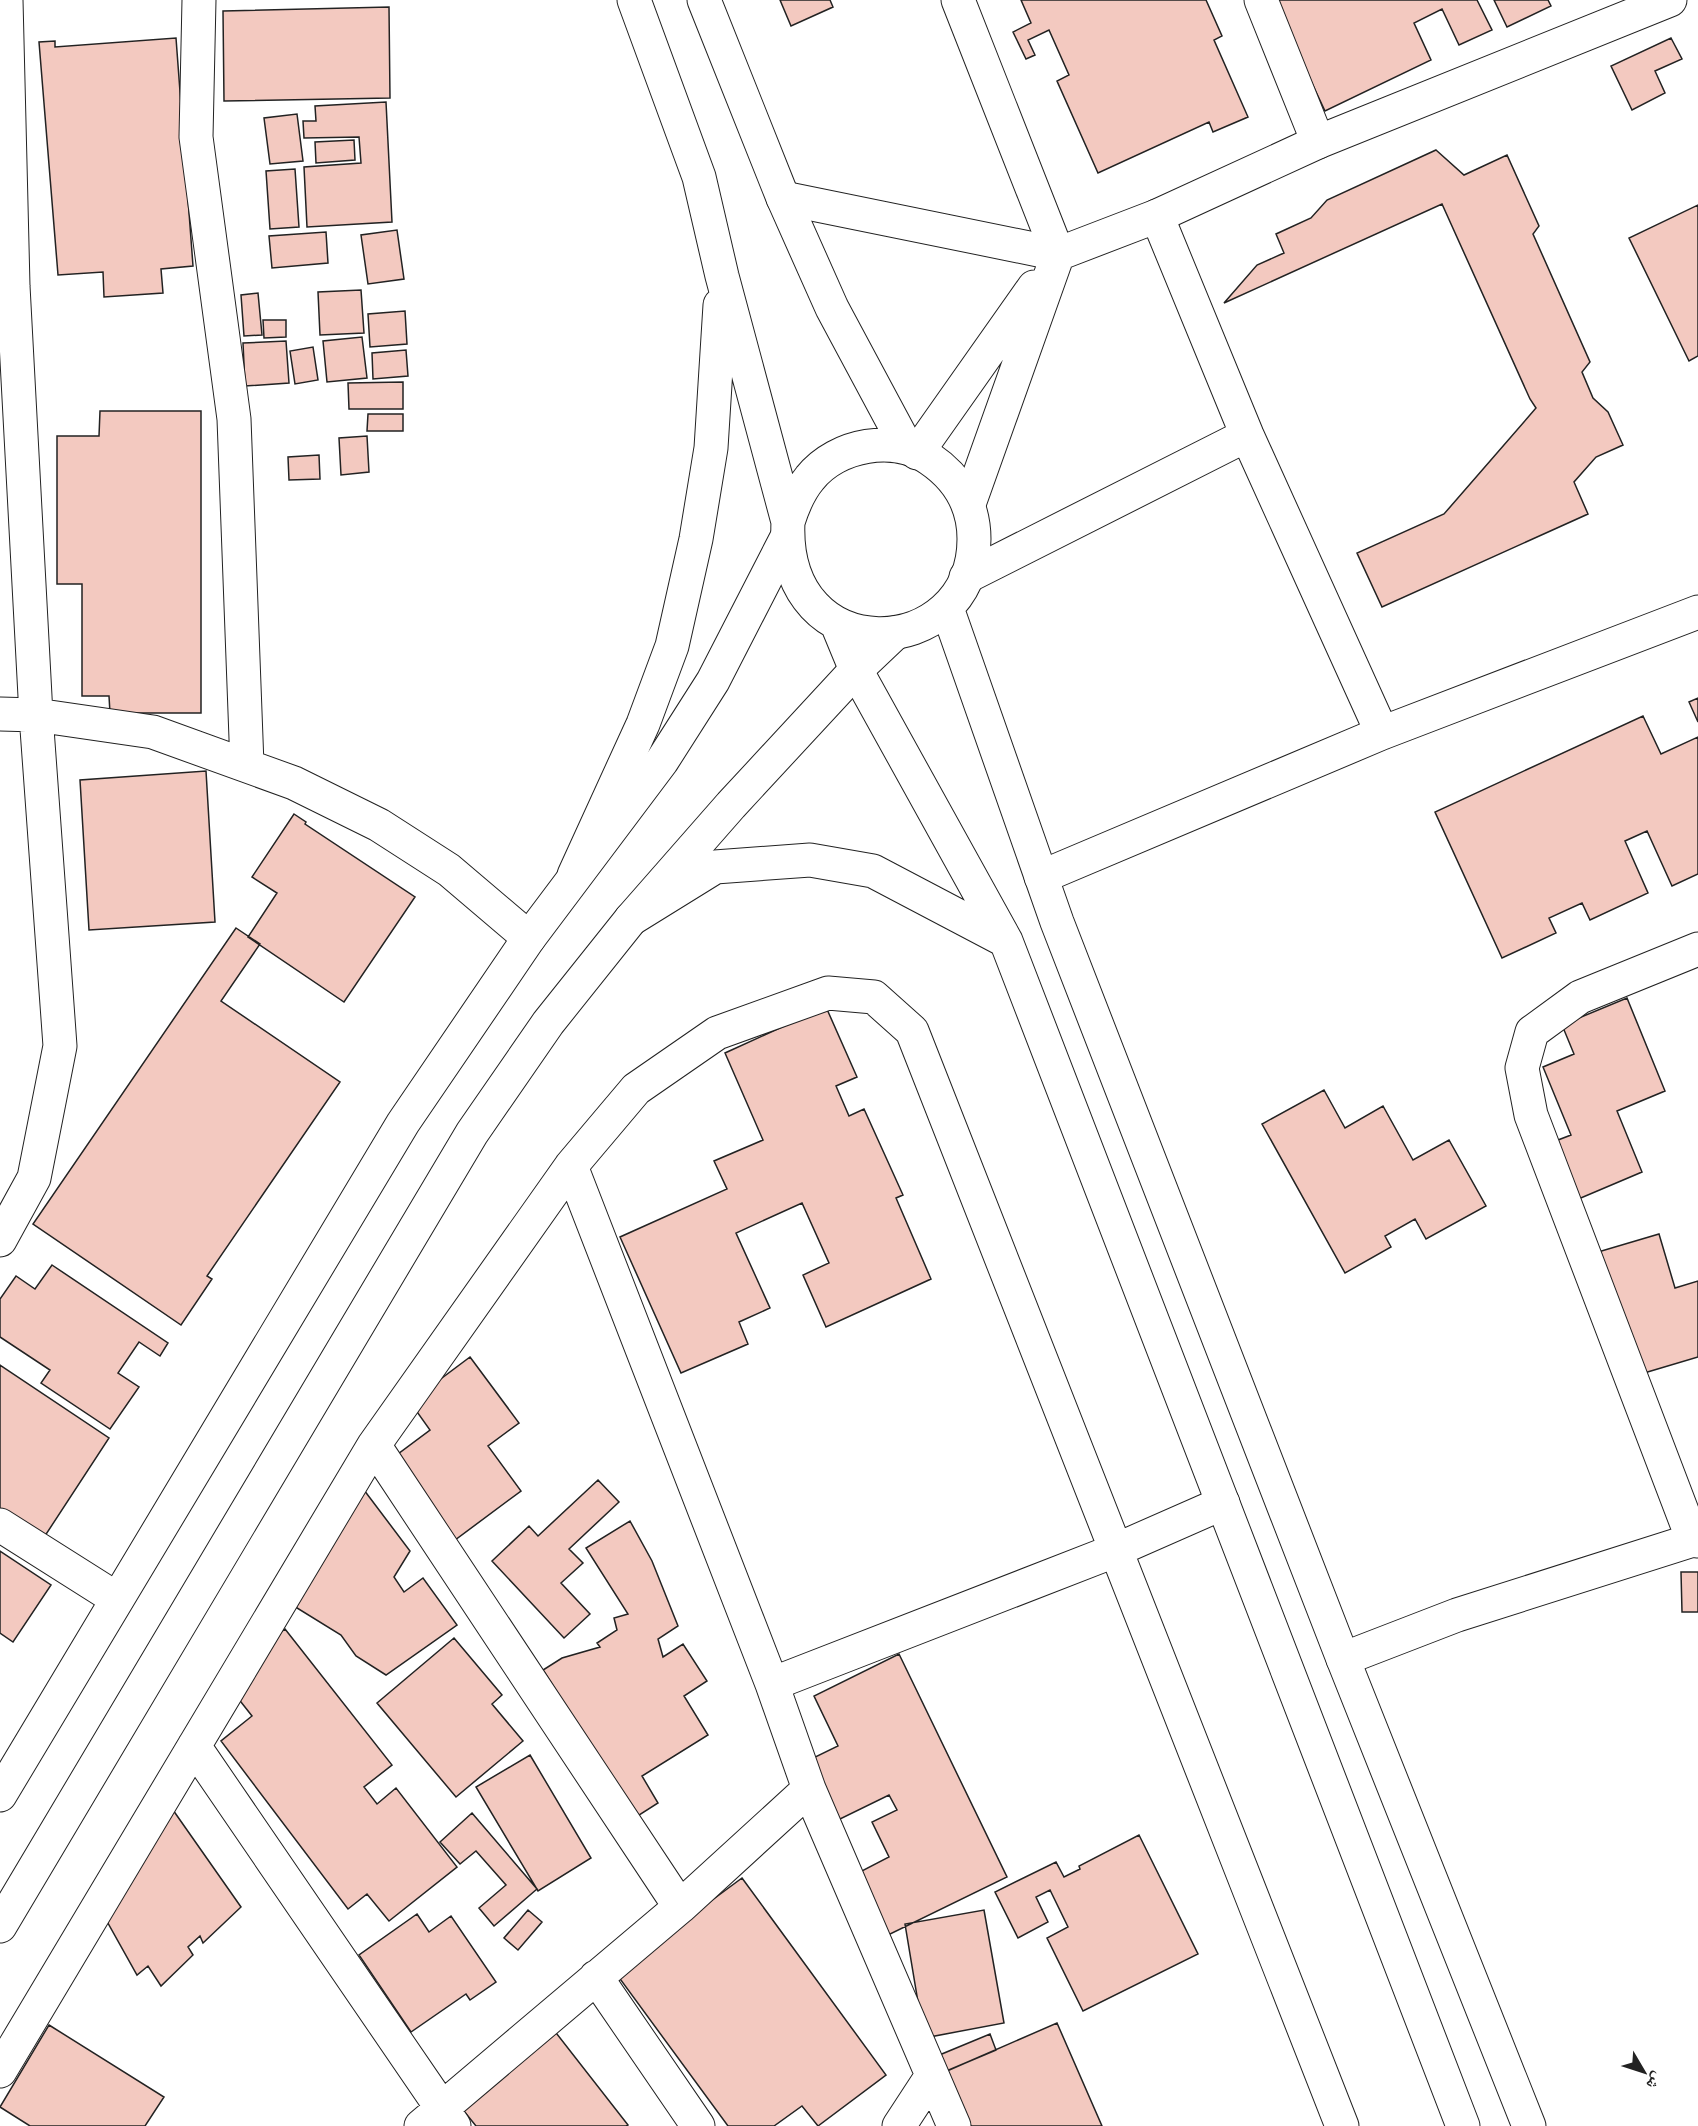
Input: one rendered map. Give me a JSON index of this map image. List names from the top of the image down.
{
  "north": "bottom right"
}
